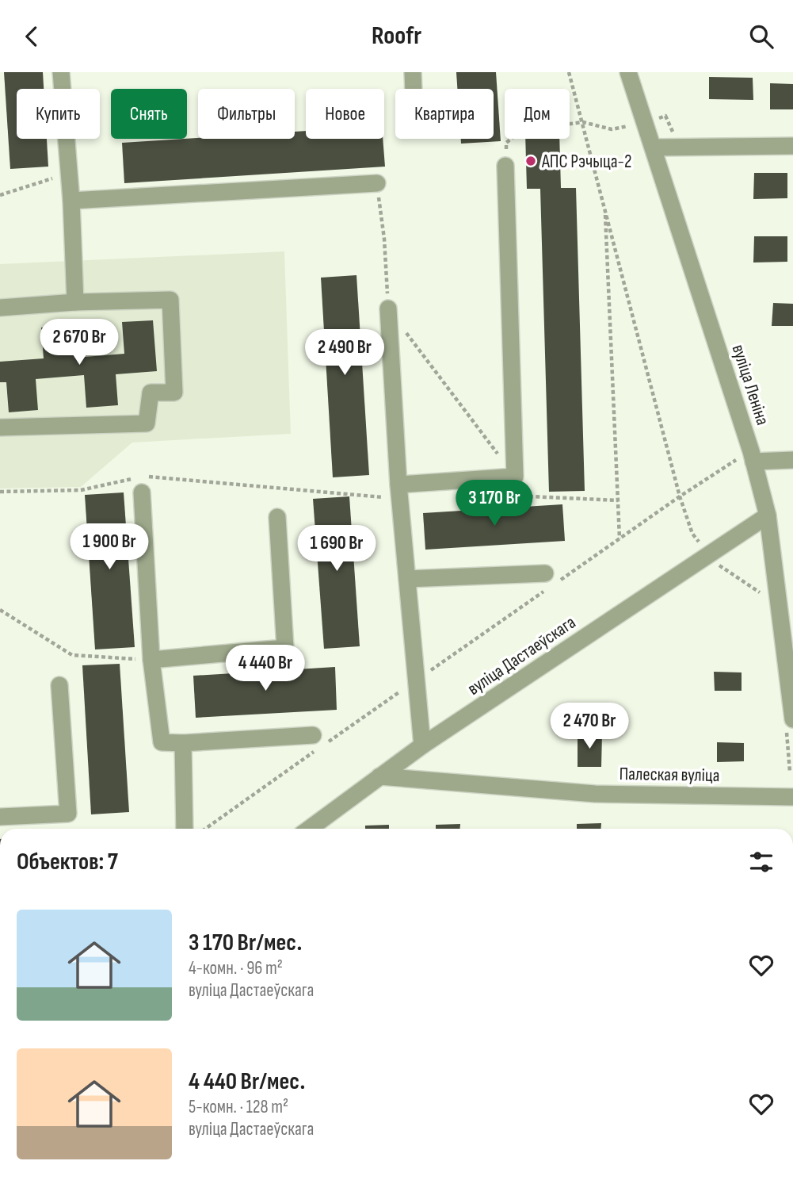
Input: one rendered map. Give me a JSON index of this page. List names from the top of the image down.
{
  "streets": {
    "street": ["вуліца Леніна", "вуліца Дастаеўскага", "Палеская вуліца"]
  },
  "crossings": [
    ["вуліца Леніна", "вуліца Дастаеўскага"],
    ["вуліца Дастаеўскага", "Палеская вуліца"]
  ],
  "places": ["АПС Рэчыца-2"],
  "page": {
    "header": "Roofr",
    "chip": [
      "Купить",
      "Снять",
      "Фильтры",
      "Новое",
      "Квартира",
      "Дом"
    ],
    "price": [
      "2 670 Br",
      "2 490 Br",
      "3 170 Br",
      "1 900 Br",
      "1 690 Br",
      "4 440 Br",
      "2 470 Br"
    ],
    "heading": "Объектов: 7",
    "list": [
      {
        "name": "3 170 Br/мес.",
        "note": "4-комн. · 96 m² · вуліца Дастаеўскага"
      },
      {
        "name": "4 440 Br/мес.",
        "note": "5-комн. · 128 m² · вуліца Дастаеўскага"
      }
    ]
  }
}
